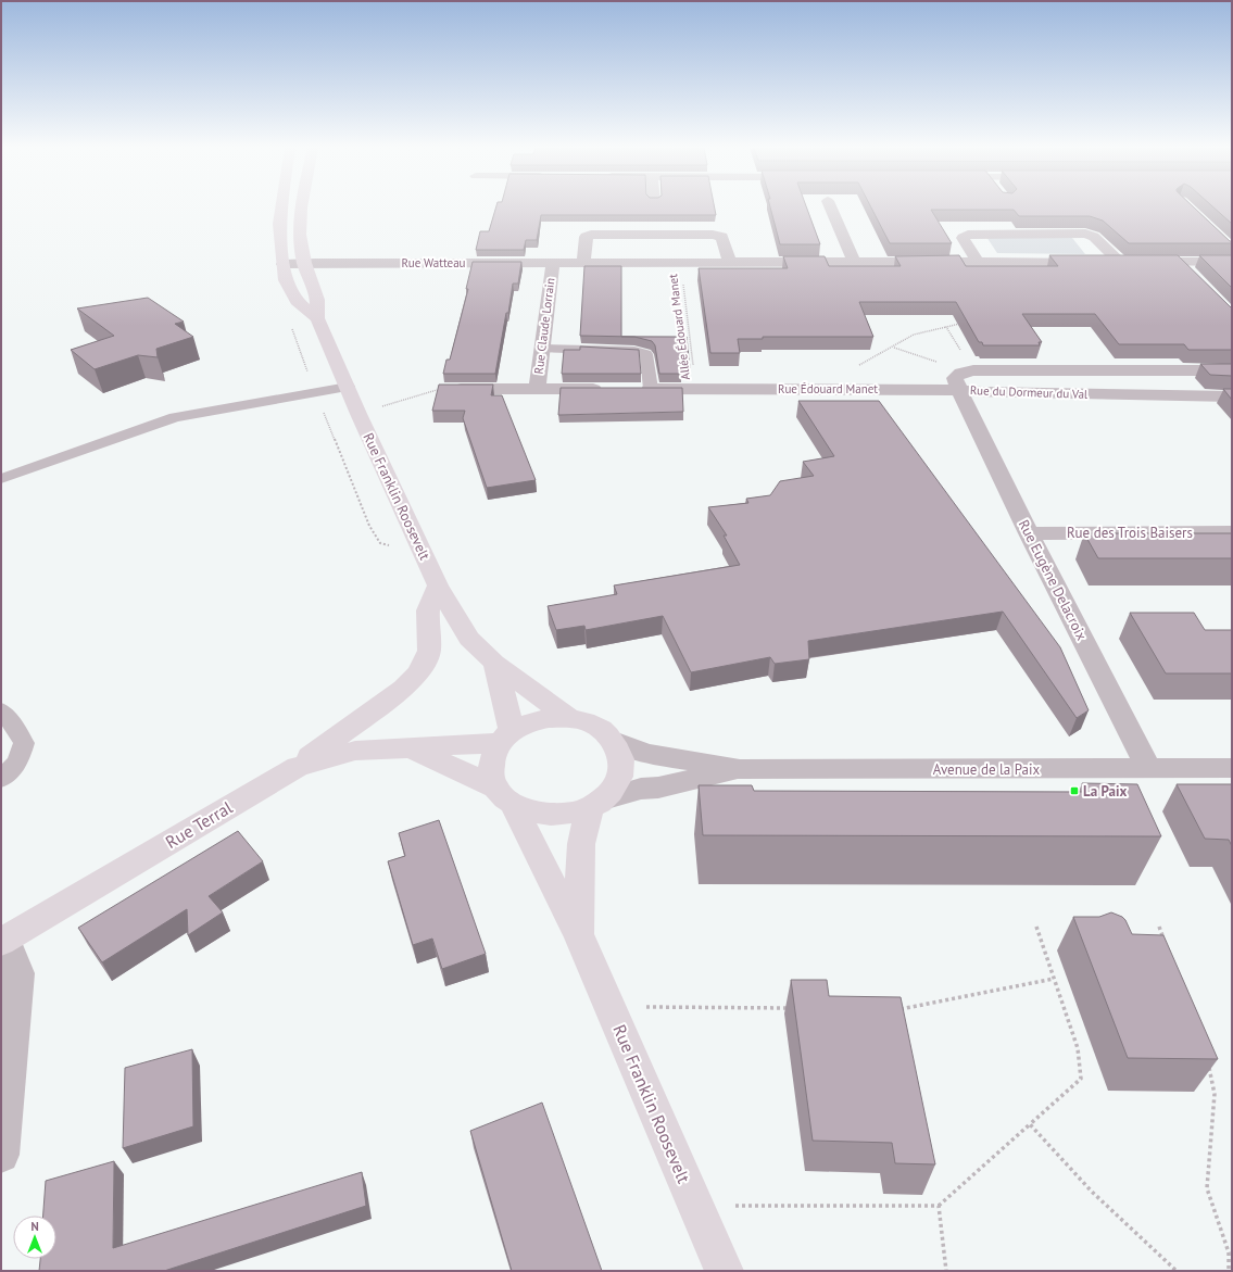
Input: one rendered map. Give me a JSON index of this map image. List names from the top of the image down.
{
  "streets": {
    "main road": ["Rue Franklin Roosevelt", "Rue Terral"],
    "street": [
      "Rue Watteau",
      "Rue Claude Lorrain",
      "Rue Édouard Manet",
      "Rue du Dormeur du Val",
      "Rue des Trois Baisers",
      "Rue Eugène Delacroix",
      "Avenue de la Paix"
    ],
    "path": ["Allée Édouard Manet"]
  },
  "crossings": [
    ["Rue Watteau", "Rue Claude Lorrain"],
    ["Rue Watteau", "Allée Édouard Manet"],
    ["Rue Watteau", "Rue Franklin Roosevelt"],
    ["Allée Édouard Manet", "Rue Édouard Manet"],
    ["Rue Édouard Manet", "Rue du Dormeur du Val"],
    ["Rue Édouard Manet", "Rue Eugène Delacroix"],
    ["Rue du Dormeur du Val", "Rue Eugène Delacroix"],
    ["Rue Franklin Roosevelt", "Avenue de la Paix"],
    ["Rue Franklin Roosevelt", "Rue Terral"],
    ["Rue des Trois Baisers", "Rue Eugène Delacroix"],
    ["Rue Eugène Delacroix", "Avenue de la Paix"],
    ["Avenue de la Paix", "Rue Terral"]
  ],
  "places": {
    "transit": ["La Paix"]
  },
  "north": "top"
}
